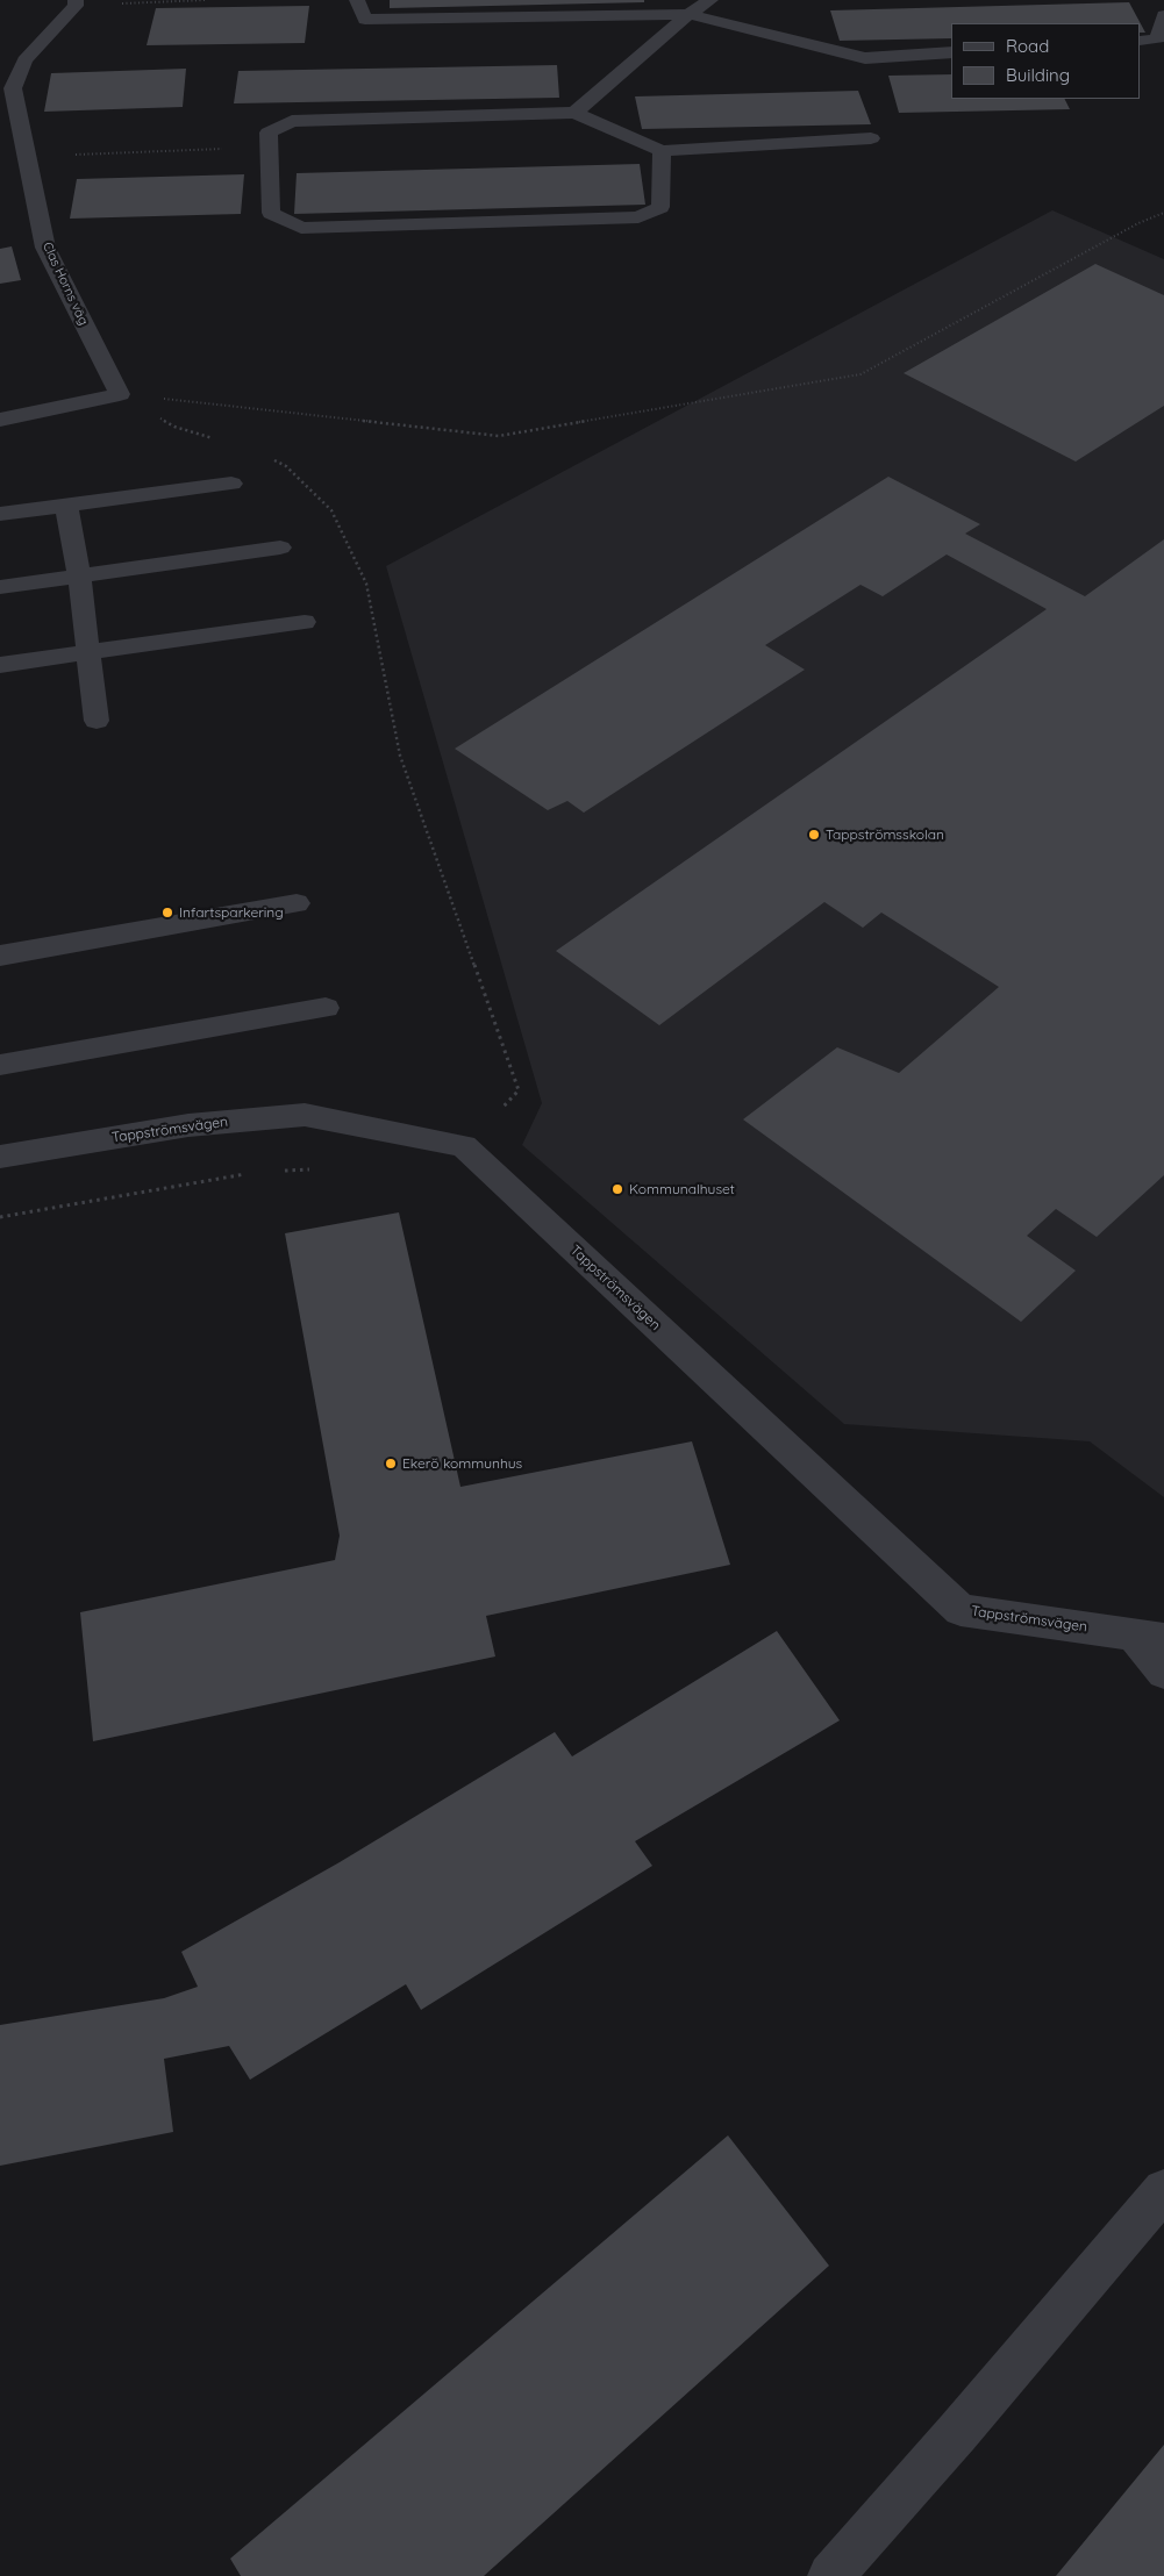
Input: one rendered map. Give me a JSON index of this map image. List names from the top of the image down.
{
  "streets": {
    "street": ["Clas Horns väg", "Tappströmsvägen"]
  },
  "places": [
    "Tappströmsskolan",
    "Infartsparkering",
    "Kommunalhuset",
    "Ekerö kommunhus"
  ],
  "legend": ["Road", "Building"]
}
